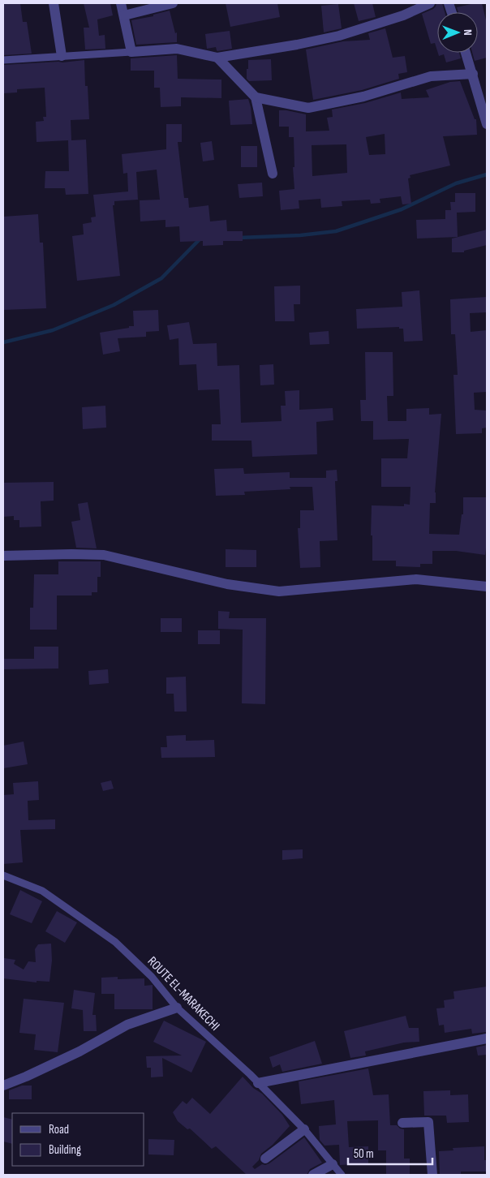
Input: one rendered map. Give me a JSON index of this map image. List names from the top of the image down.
{
  "streets": {
    "lane": ["ROUTE EL-MARAKECHI"]
  },
  "legend": ["Road", "Building"],
  "scale_bar": "50 m",
  "north": "right"
}
